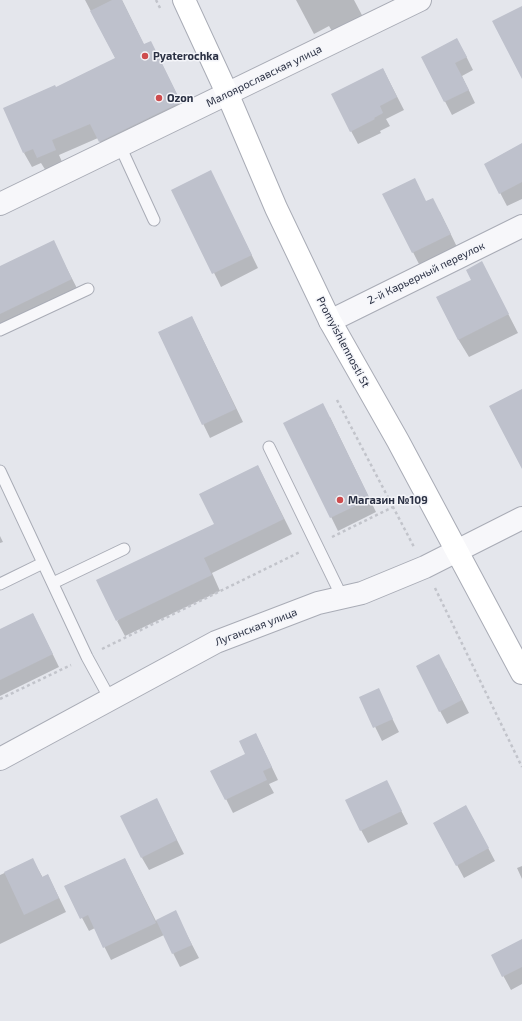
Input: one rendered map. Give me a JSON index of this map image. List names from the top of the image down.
{
  "streets": {
    "main road": ["Promyishlennosti St"],
    "street": ["Малоярославская улица", "2-й Карьерный переулок", "Луганская улица"]
  },
  "crossings": [
    ["Малоярославская улица", "Promyishlennosti St"],
    ["2-й Карьерный переулок", "Promyishlennosti St"],
    ["Promyishlennosti St", "Луганская улица"]
  ],
  "places": ["Pyaterochka", "Ozon", "Магазин №109"]
}
